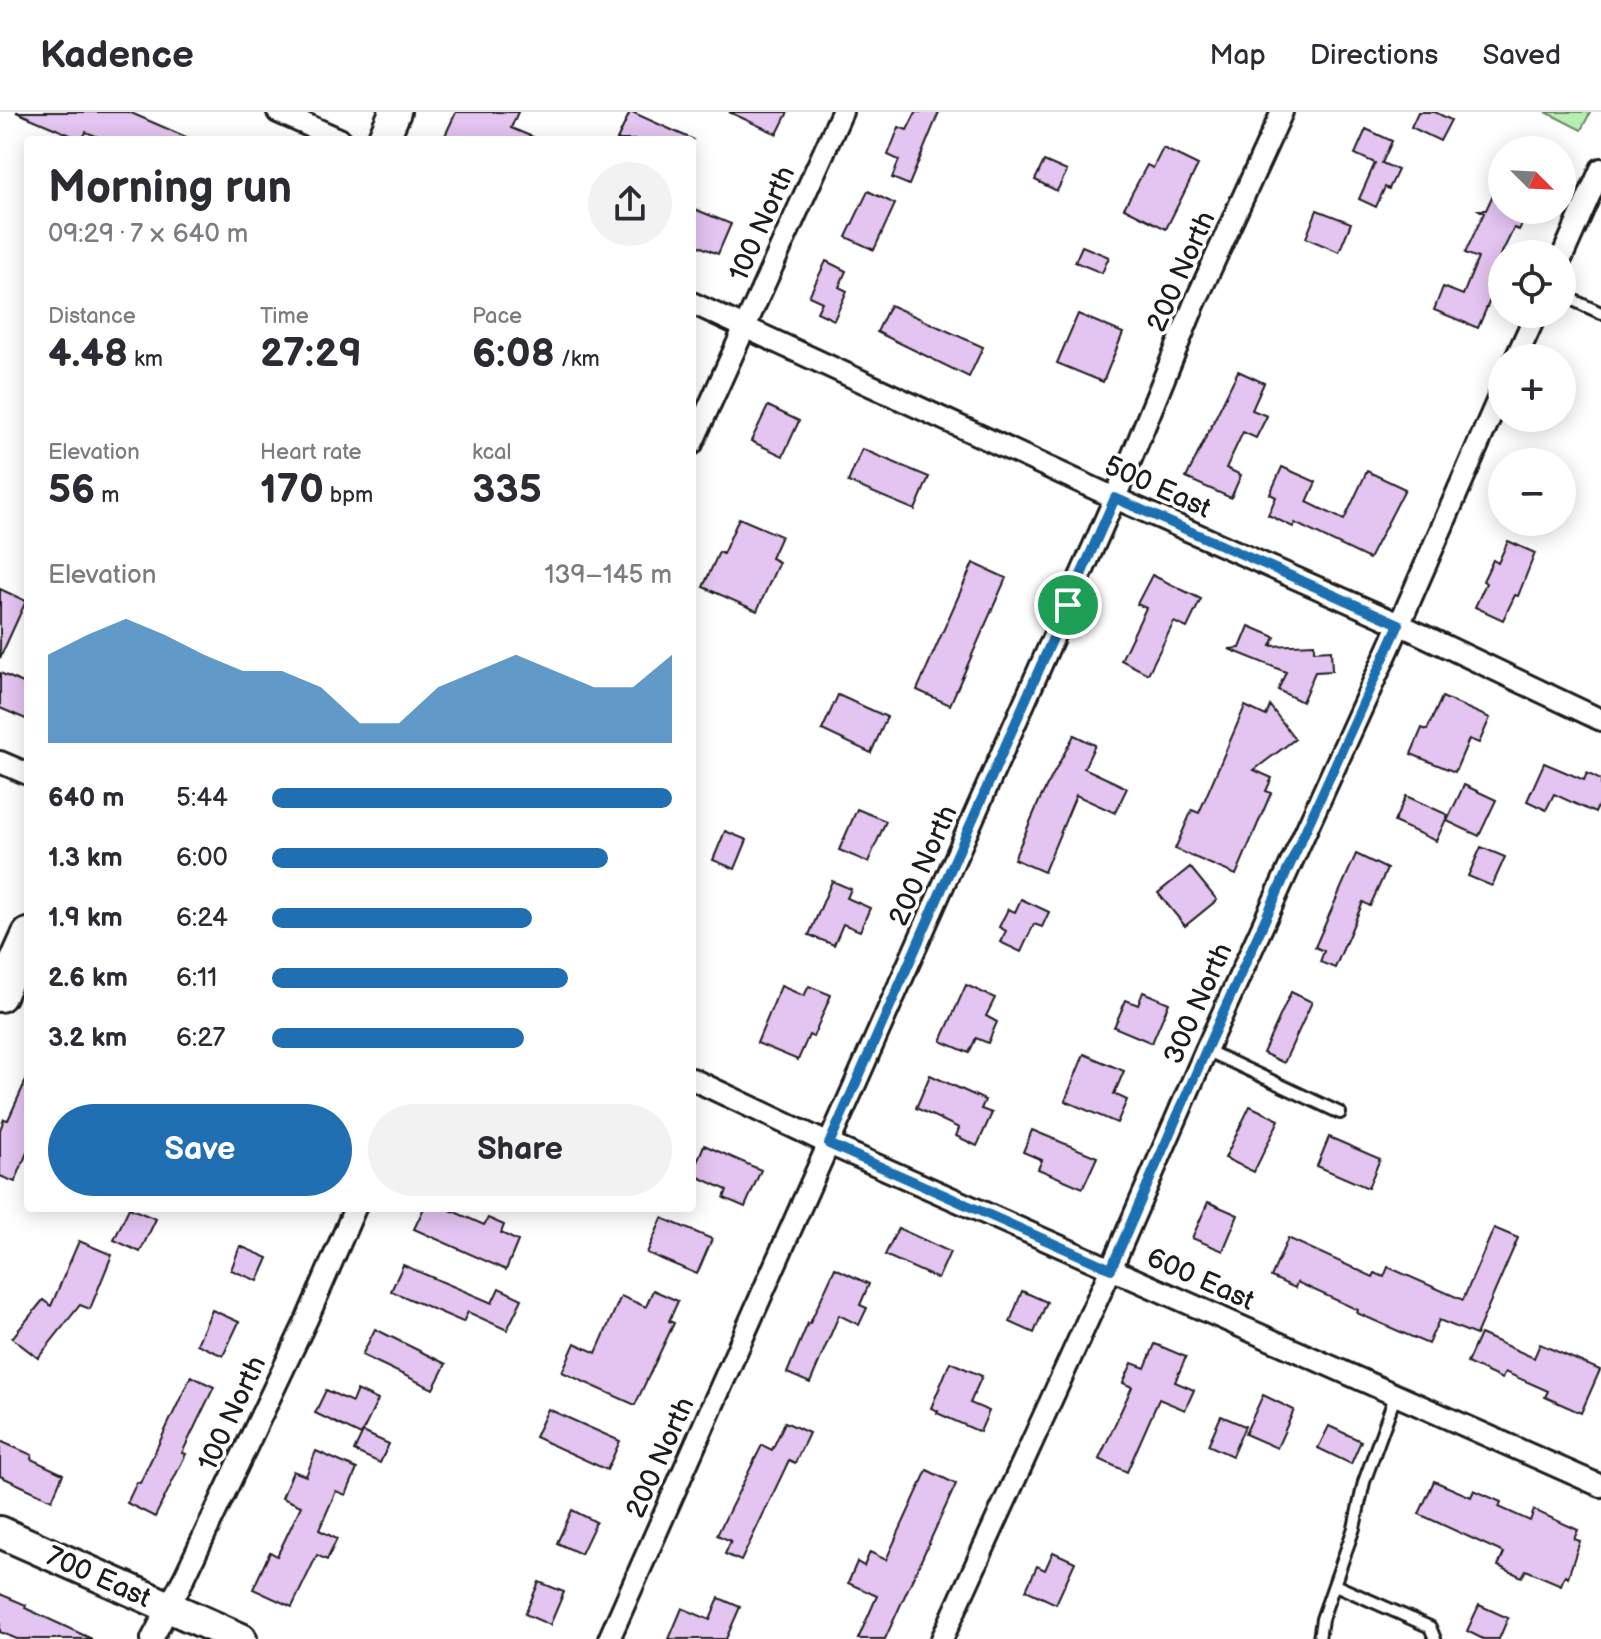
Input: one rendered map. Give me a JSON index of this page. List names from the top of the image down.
{
  "streets": {
    "street": [
      "100 North",
      "200 North",
      "500 East",
      "300 North",
      "600 East",
      "700 East"
    ]
  },
  "crossings": [
    ["100 North", "500 East"],
    ["100 North", "700 East"],
    ["200 North", "500 East"],
    ["200 North", "600 East"],
    ["500 East", "300 North"],
    ["300 North", "600 East"]
  ],
  "north": "bottom right",
  "page": {
    "header": "Kadence",
    "nav": ["Map", "Directions", "Saved"],
    "map_buttons": ["+", "−"],
    "heading": ["Morning run", "09:29 · 7 × 640 m"],
    "stats": [
      ["Distance", "4.48 km"],
      ["Time", "27:29"],
      ["Pace", "6:08 /km"],
      ["Elevation", "56 m"],
      ["Heart rate", "170 bpm"],
      ["kcal", "335"]
    ],
    "chart": ["Elevation", "139–145 m"],
    "list": [
      {
        "name": "640 m",
        "note": "5:44"
      },
      {
        "name": "1.3 km",
        "note": "6:00"
      },
      {
        "name": "1.9 km",
        "note": "6:24"
      },
      {
        "name": "2.6 km",
        "note": "6:11"
      },
      {
        "name": "3.2 km",
        "note": "6:27"
      }
    ],
    "buttons": ["Save", "Share"]
  }
}
